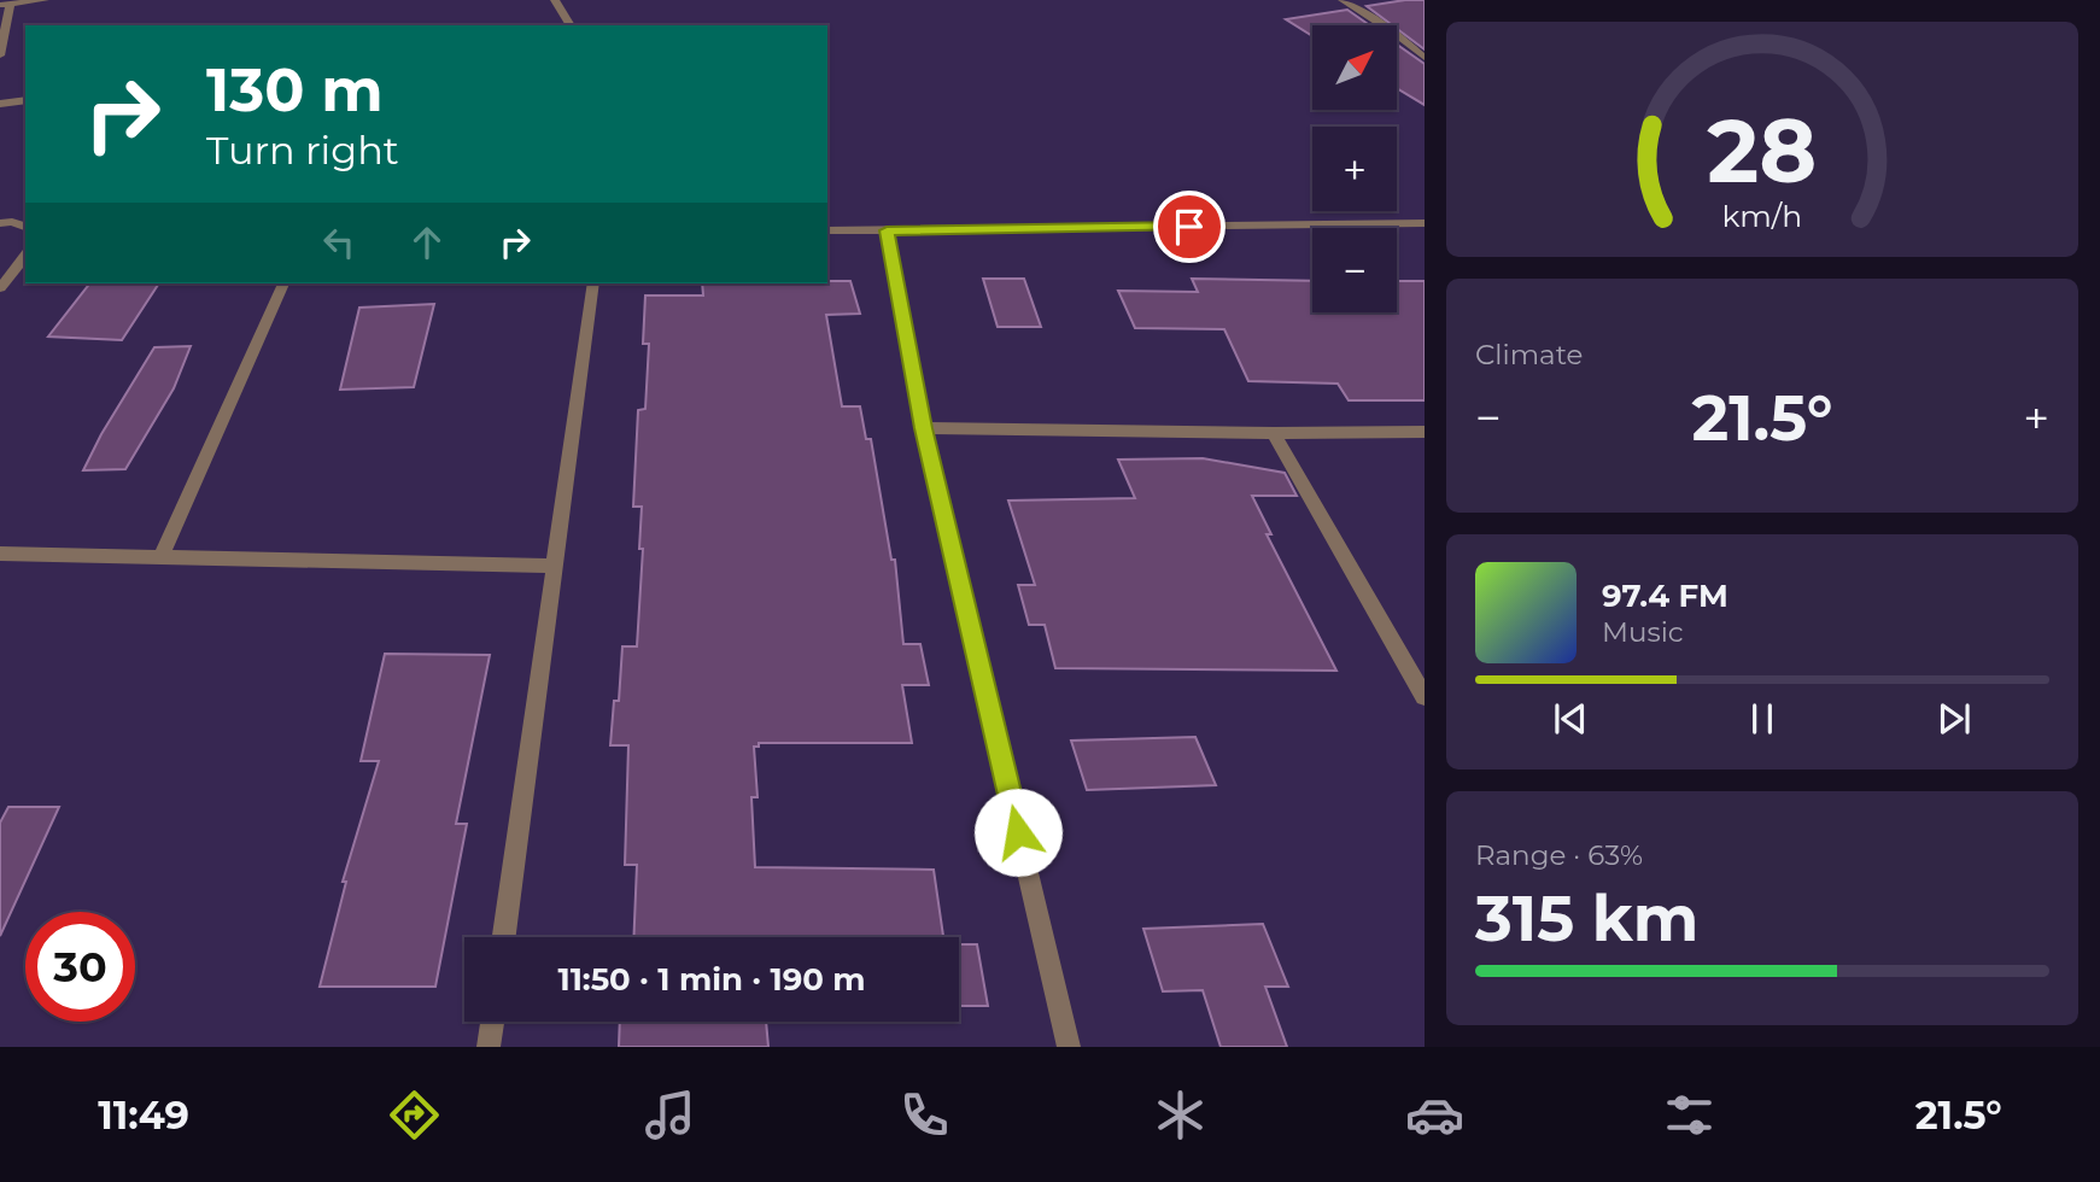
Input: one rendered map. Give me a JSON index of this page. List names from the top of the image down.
{
  "north": "top right",
  "page": {
    "map_buttons": ["+", "−"],
    "turn": ["130 m", "Turn right"],
    "tile": [
      "Climate",
      ["Range · 63%", "315 km"]
    ],
    "heat": ["−", "21.5°", "+"],
    "song": ["97.4 FM", "Music"],
    "limit": "30",
    "trip": "11:50 · 1 min · 190 m",
    "tabs": ["11:49", "21.5°"],
    "gauge": ["28", "km/h"]
  }
}
